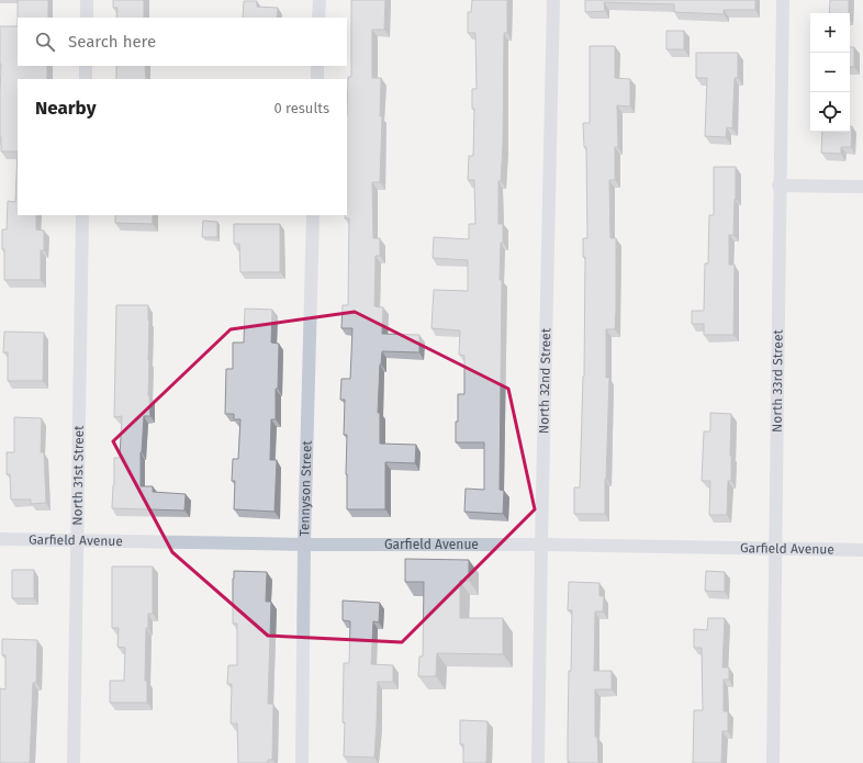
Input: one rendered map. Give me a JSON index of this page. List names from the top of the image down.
{
  "streets": {
    "street": [
      "North 32nd Street",
      "North 33rd Street",
      "North 31st Street",
      "Tennyson Street",
      "Garfield Avenue"
    ]
  },
  "crossings": [
    ["North 32nd Street", "Garfield Avenue"],
    ["North 33rd Street", "Garfield Avenue"],
    ["North 31st Street", "Garfield Avenue"],
    ["Tennyson Street", "Garfield Avenue"]
  ],
  "page": {
    "map_buttons": ["+", "−"],
    "search": "Search here",
    "heading": ["Nearby", "0 results"]
  }
}
